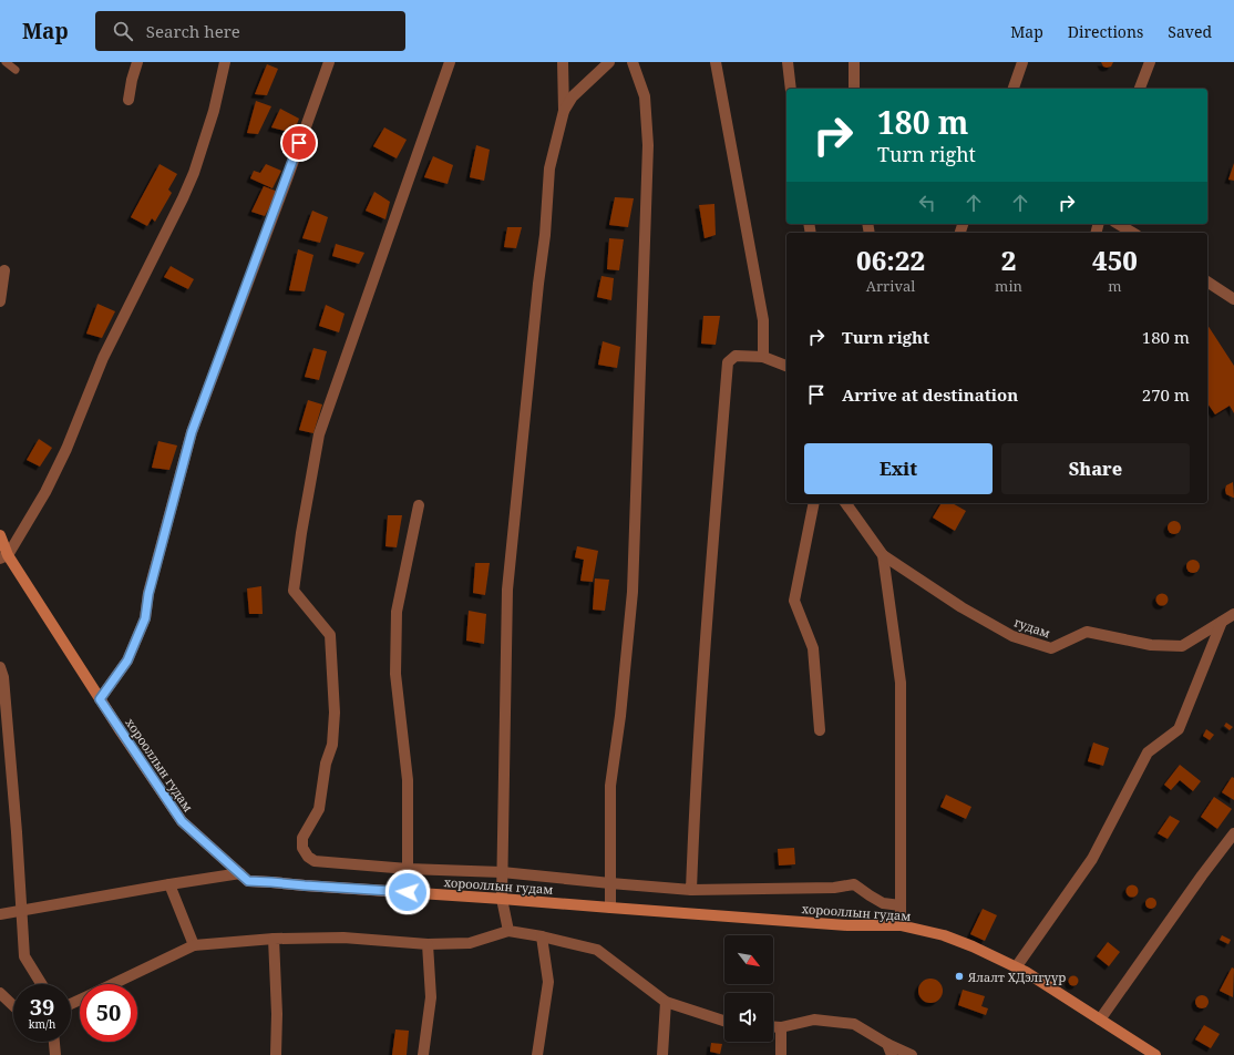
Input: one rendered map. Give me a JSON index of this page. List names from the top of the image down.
{
  "streets": {
    "main road": ["хорооллын гудам"],
    "street": ["гудам"]
  },
  "places": ["Ялалт ХДэлгүүр"],
  "north": "bottom right",
  "page": {
    "header": "Map",
    "search": "Search here",
    "nav": ["Map", "Directions", "Saved"],
    "turn": ["180 m", "Turn right"],
    "eta": [
      "06:22",
      "Arrival",
      "2",
      "min",
      "450",
      "m"
    ],
    "list": [
      {
        "name": "Turn right",
        "value": "180 m"
      },
      {
        "name": "Arrive at destination",
        "value": "270 m"
      }
    ],
    "buttons": ["Exit", "Share"],
    "speed": "39 km/h",
    "limit": "50"
  }
}
